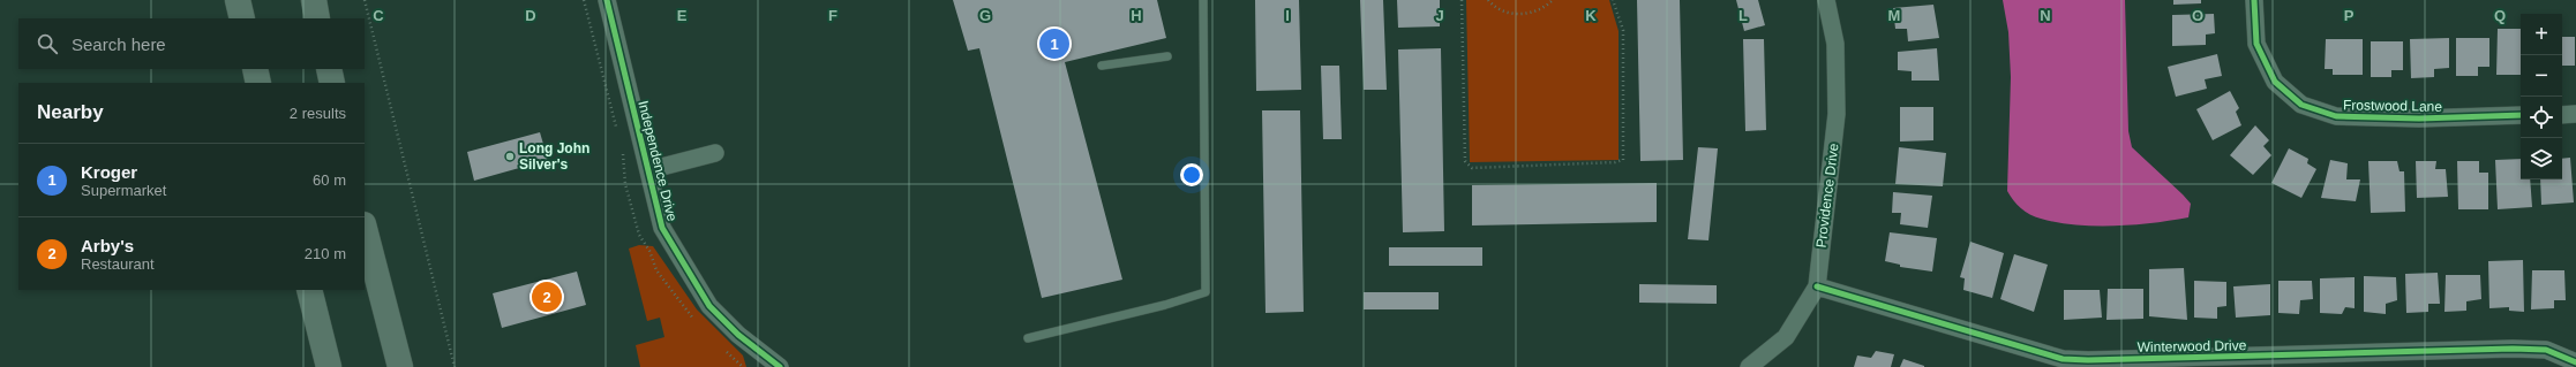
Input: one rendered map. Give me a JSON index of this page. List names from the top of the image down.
{
  "streets": {
    "street": [
      "Frostwood Lane",
      "Independence Drive",
      "Providence Drive",
      "Winterwood Drive"
    ]
  },
  "crossings": [
    ["Providence Drive", "Winterwood Drive"]
  ],
  "places": ["Long John Silver's"],
  "page": {
    "map_buttons": ["+", "−"],
    "search": "Search here",
    "pins": ["1", "2"],
    "heading": ["Nearby", "2 results"],
    "list": [
      {
        "mark": "1",
        "name": "Kroger",
        "note": "Supermarket",
        "value": "60 m"
      },
      {
        "mark": "2",
        "name": "Arby's",
        "note": "Restaurant",
        "value": "210 m"
      }
    ]
  },
  "grid": {
    "columns": [
      "C",
      "D",
      "E",
      "F",
      "G",
      "H",
      "I",
      "J",
      "K",
      "L",
      "M",
      "N",
      "O",
      "P",
      "Q"
    ]
  }
}
